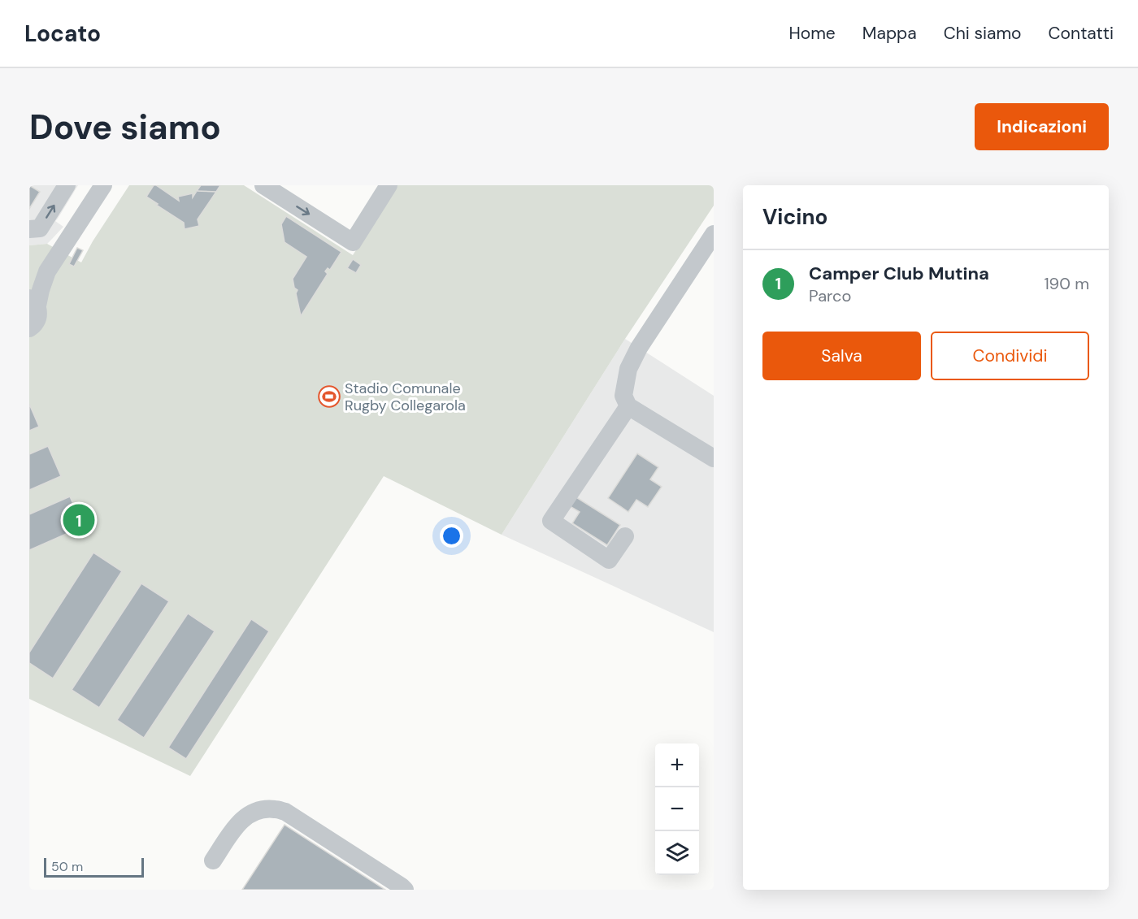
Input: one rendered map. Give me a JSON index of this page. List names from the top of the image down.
{
  "places": {
    "sports": ["Stadio Comunale Rugby Collegarola"]
  },
  "scale_bar": "50 m",
  "page": {
    "header": "Locato",
    "nav": [
      "Home",
      "Mappa",
      "Chi siamo",
      "Contatti"
    ],
    "buttons": [
      "Indicazioni",
      ["Salva", "Condividi"]
    ],
    "title": "Dove siamo",
    "heading": "Vicino",
    "list": [
      {
        "mark": "1",
        "name": "Camper Club Mutina",
        "note": "Parco",
        "value": "190 m"
      }
    ],
    "pins": "1",
    "map_buttons": ["+", "−"],
    "scale": "50 m"
  }
}
